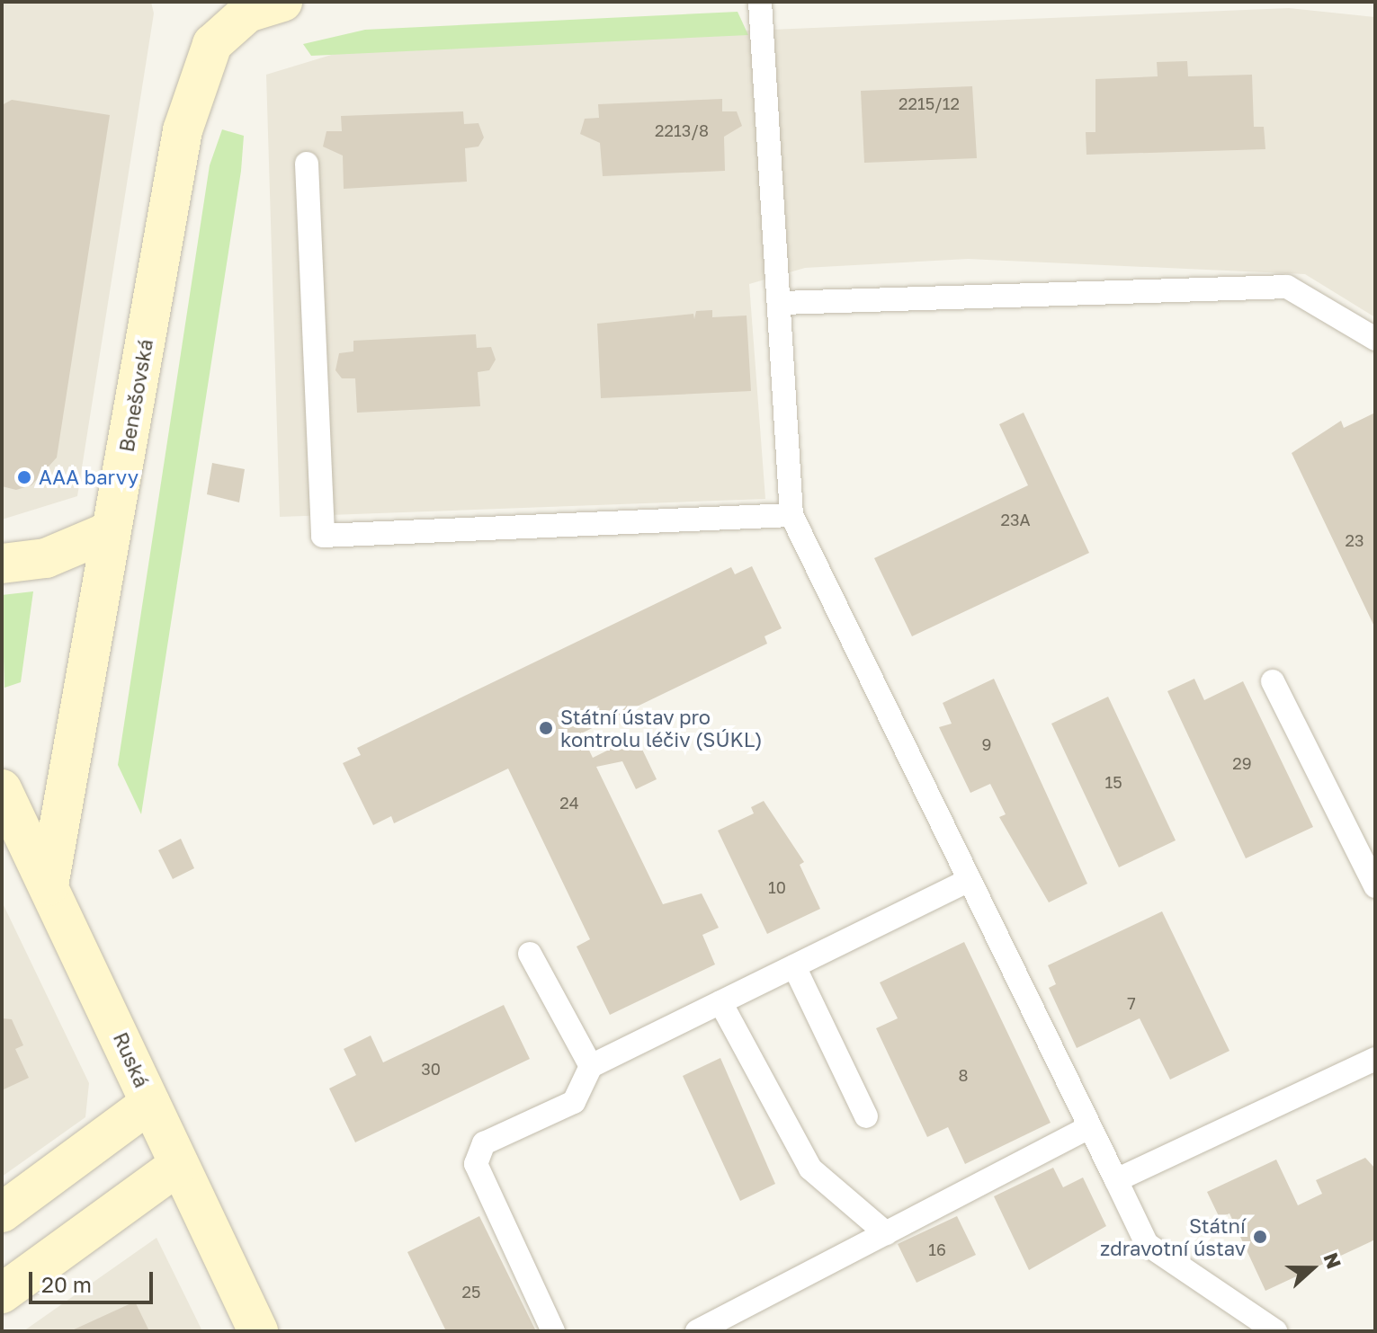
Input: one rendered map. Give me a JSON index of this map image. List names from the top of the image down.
{
  "streets": {
    "main road": ["Benešovská", "Ruská"]
  },
  "crossings": [
    ["Benešovská", "Ruská"]
  ],
  "places": ["AAA barvy", "Státní ústav pro kontrolu léčiv (SÚKL)", "Státní zdravotní ústav"],
  "house_numbers": [
    "2215/12",
    "2213/8",
    "23A",
    "23",
    "9",
    "29",
    "15",
    "24",
    "10",
    "7",
    "30",
    "8",
    "16",
    "25"
  ],
  "scale_bar": "20 m",
  "north": "right"
}
